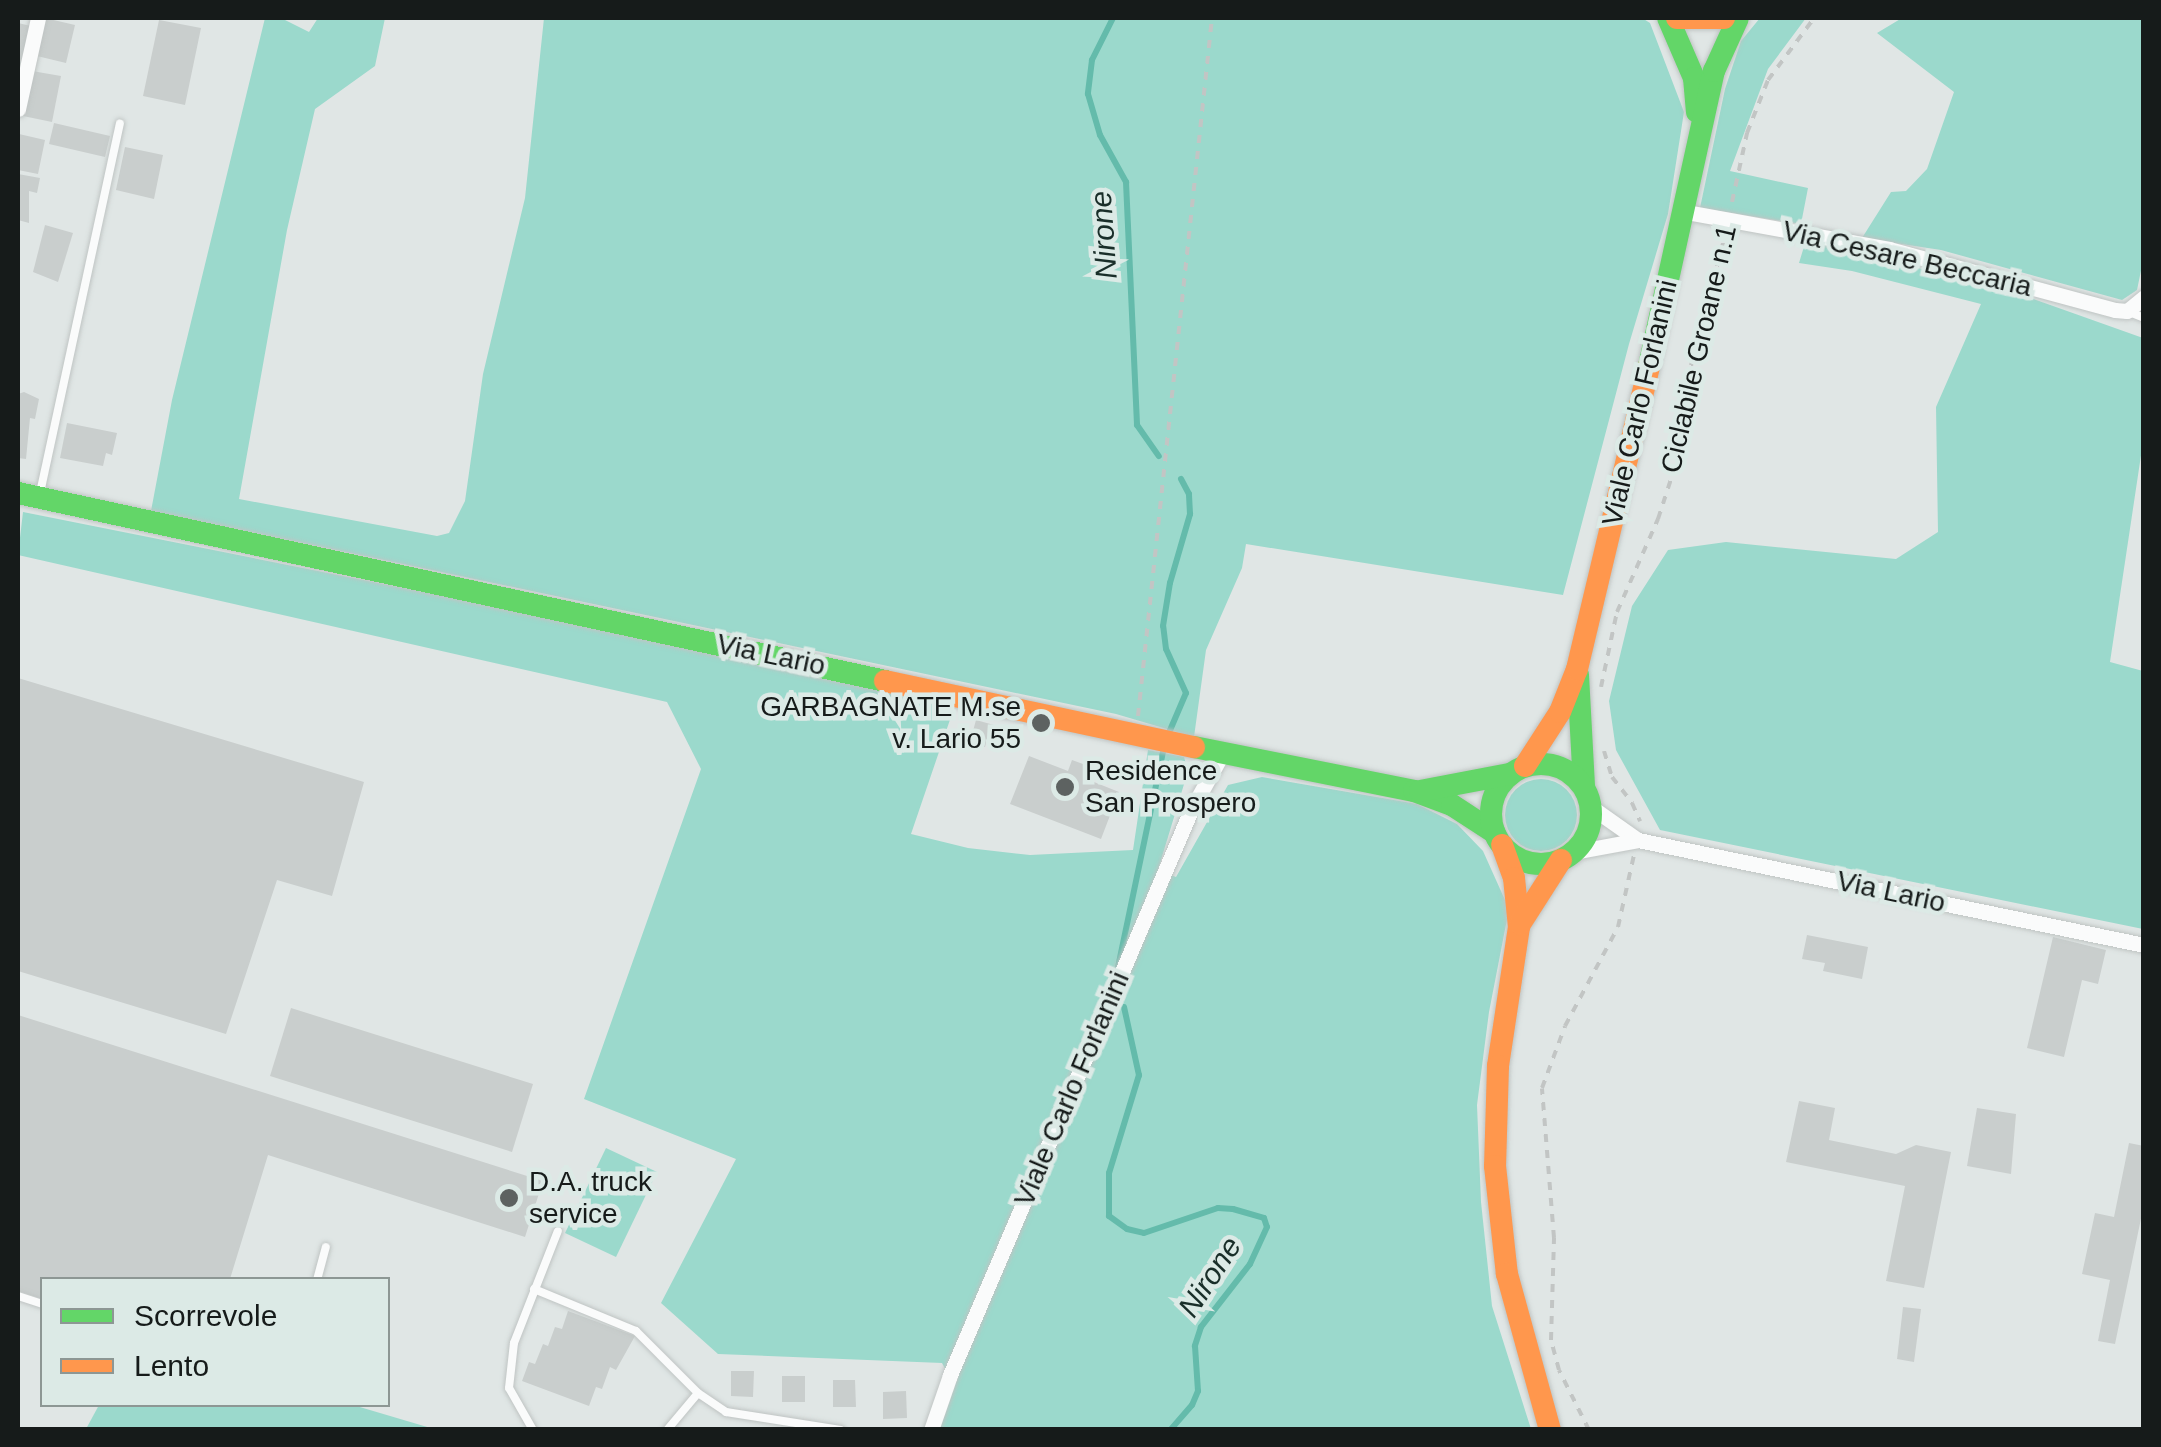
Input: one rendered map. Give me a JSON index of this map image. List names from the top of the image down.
{
  "streets": {
    "street": ["Via Cesare Beccaria", "Viale Carlo Forlanini", "Via Lario"],
    "path": ["Ciclabile Groane n.1"]
  },
  "crossings": [
    ["Via Cesare Beccaria", "Ciclabile Groane n.1"],
    ["Via Cesare Beccaria", "Viale Carlo Forlanini"],
    ["Viale Carlo Forlanini", "Via Lario"]
  ],
  "water": ["Nirone"],
  "places": ["GARBAGNATE M.se v. Lario 55", "Residence San Prospero", "D.A. truck service"],
  "legend": ["Scorrevole", "Lento"]
}
